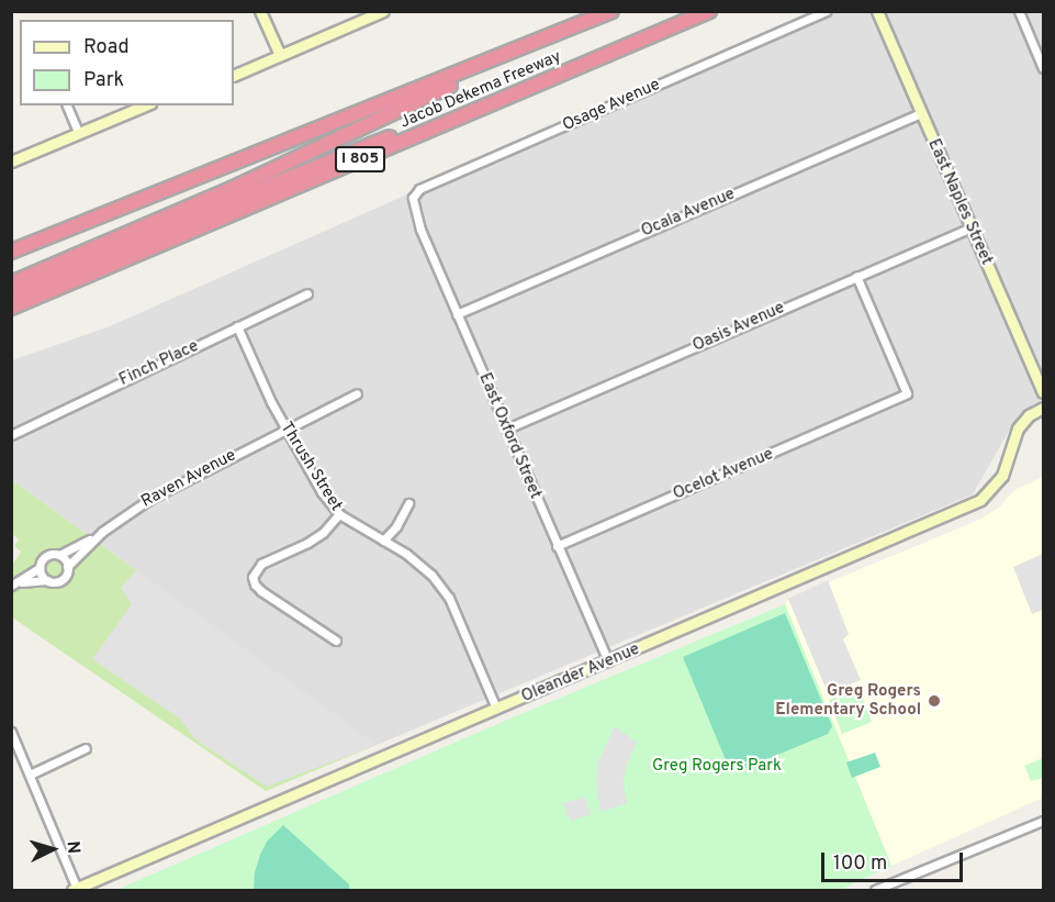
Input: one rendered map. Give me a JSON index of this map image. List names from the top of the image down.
{
  "streets": {
    "highway": ["Jacob Dekema Freeway", "I 805"],
    "street": [
      "Osage Avenue",
      "East Naples Street",
      "Ocala Avenue",
      "Oasis Avenue",
      "Finch Place",
      "East Oxford Street",
      "Thrush Street",
      "Ocelot Avenue",
      "Raven Avenue",
      "Oleander Avenue"
    ]
  },
  "crossings": [
    ["Osage Avenue", "East Oxford Street"],
    ["East Naples Street", "Ocala Avenue"],
    ["East Naples Street", "Oasis Avenue"],
    ["Ocala Avenue", "East Oxford Street"],
    ["Oasis Avenue", "East Oxford Street"],
    ["Oasis Avenue", "Ocelot Avenue"],
    ["Finch Place", "Thrush Street"],
    ["East Oxford Street", "Ocelot Avenue"],
    ["East Oxford Street", "Oleander Avenue"],
    ["Thrush Street", "Raven Avenue"],
    ["Thrush Street", "Oleander Avenue"]
  ],
  "parks": ["Greg Rogers Park"],
  "places": ["Greg Rogers Elementary School"],
  "legend": ["Road", "Park"],
  "scale_bar": "100 m",
  "north": "right"
}
